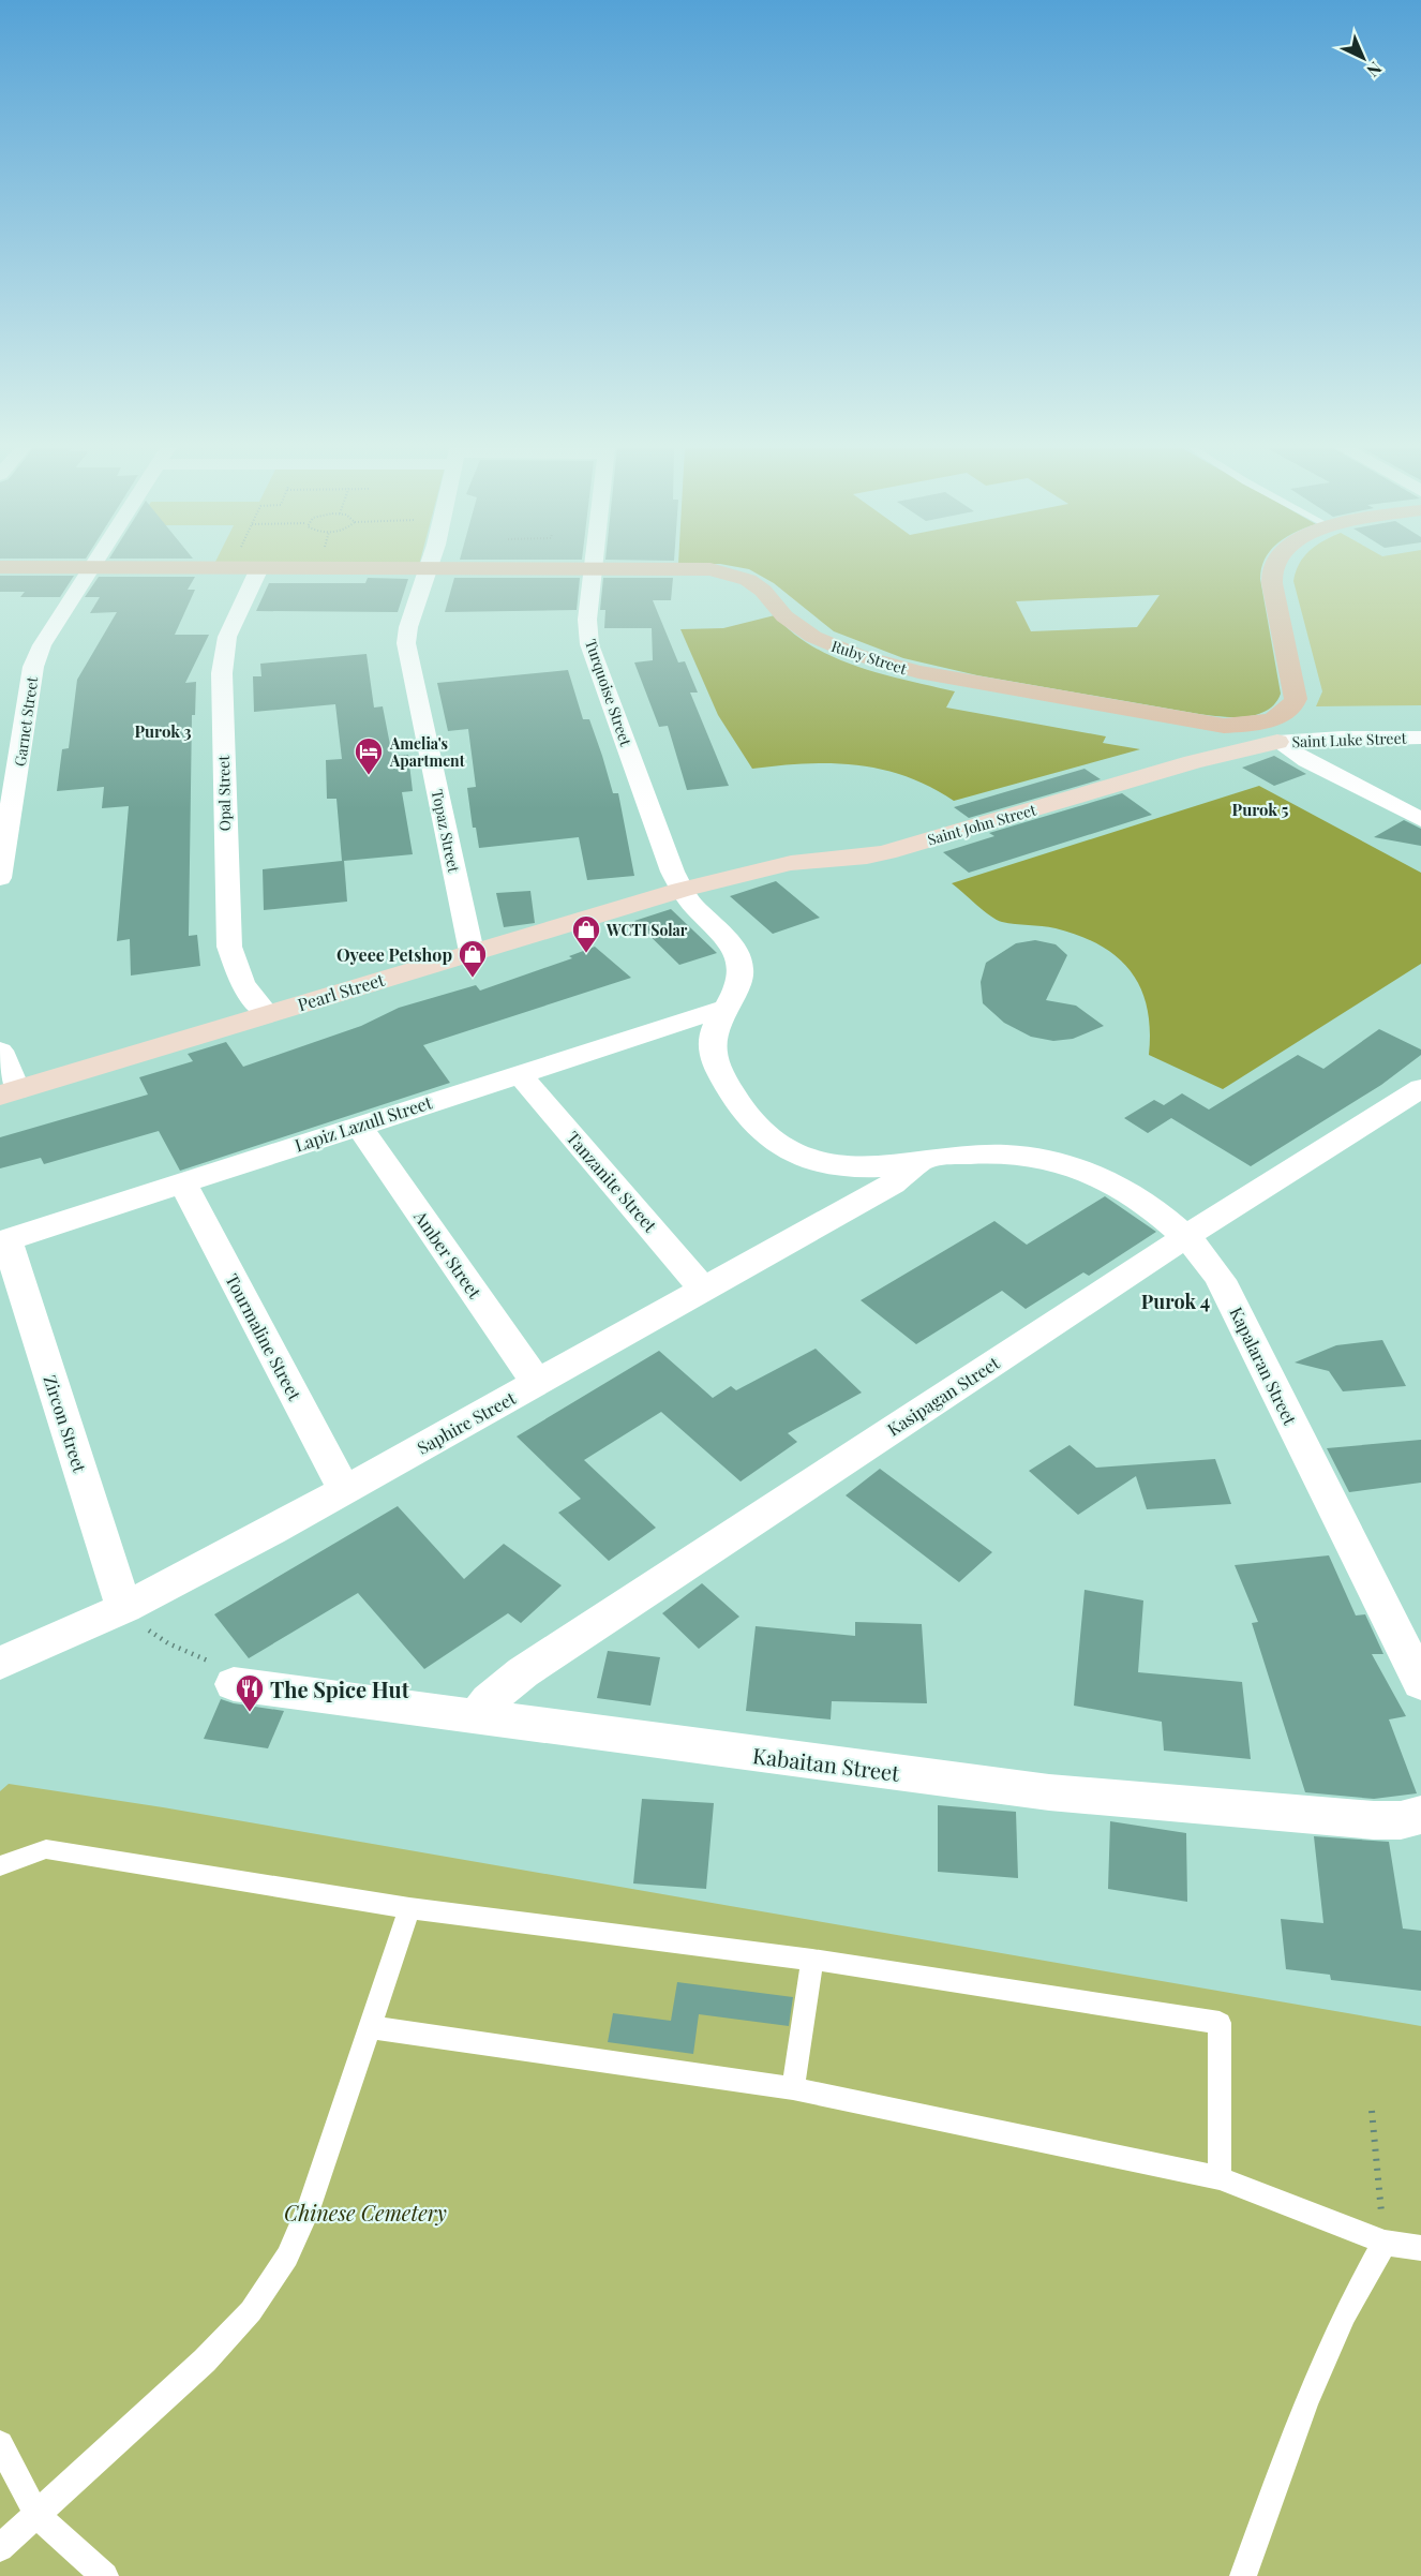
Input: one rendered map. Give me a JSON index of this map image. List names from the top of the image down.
{
  "streets": {
    "main road": ["Ruby Street"],
    "street": [
      "Turquoise Street",
      "Garnet Street",
      "Saint Luke Street",
      "Opal Street",
      "Saint John Street",
      "Topaz Street",
      "Pearl Street",
      "Lapiz Lazull Street",
      "Tanzanite Street",
      "Amber Street",
      "Tourmaline Street",
      "Kapalaran Street",
      "Kasipagan Street",
      "Saphire Street",
      "Zircon Street",
      "Kabaitan Street"
    ]
  },
  "crossings": [
    ["Turquoise Street", "Saint John Street"],
    ["Turquoise Street", "Pearl Street"],
    ["Turquoise Street", "Kapalaran Street"],
    ["Saint Luke Street", "Saint John Street"],
    ["Opal Street", "Pearl Street"],
    ["Saint John Street", "Pearl Street"],
    ["Saint John Street", "Kapalaran Street"],
    ["Topaz Street", "Pearl Street"],
    ["Pearl Street", "Kapalaran Street"],
    ["Lapiz Lazull Street", "Tanzanite Street"],
    ["Lapiz Lazull Street", "Amber Street"],
    ["Lapiz Lazull Street", "Tourmaline Street"],
    ["Lapiz Lazull Street", "Kapalaran Street"],
    ["Lapiz Lazull Street", "Zircon Street"],
    ["Tanzanite Street", "Saphire Street"],
    ["Amber Street", "Saphire Street"],
    ["Tourmaline Street", "Saphire Street"],
    ["Kapalaran Street", "Kasipagan Street"],
    ["Kapalaran Street", "Saphire Street"],
    ["Kasipagan Street", "Kabaitan Street"],
    ["Saphire Street", "Zircon Street"]
  ],
  "districts": ["Purok 3", "Purok 5", "Purok 4"],
  "parks": ["Chinese Cemetery"],
  "places": {
    "hotel": ["Amelia's Apartment"],
    "shop": ["WCTI Solar", "Oyeee Petshop"],
    "restaurant": ["The Spice Hut"]
  },
  "north": "bottom right"
}
